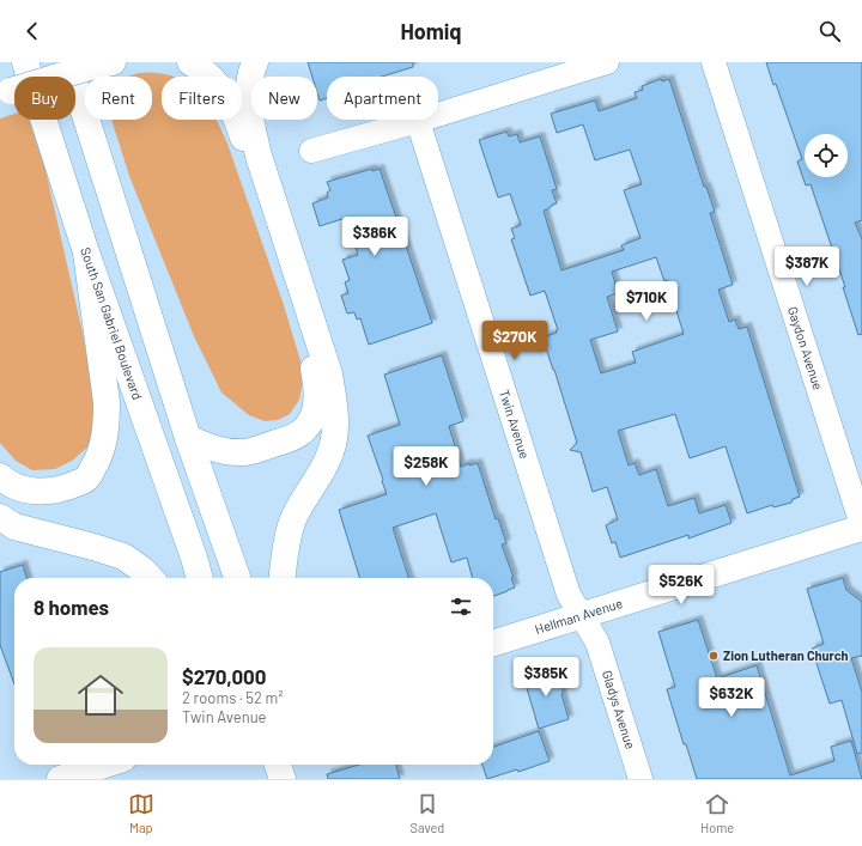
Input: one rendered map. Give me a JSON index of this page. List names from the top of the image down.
{
  "streets": {
    "main road": ["South San Gabriel Boulevard", "Hellman Avenue"],
    "street": ["Gaydon Avenue", "Twin Avenue", "Gladys Avenue"]
  },
  "crossings": [
    ["Gaydon Avenue", "Hellman Avenue"],
    ["Twin Avenue", "Hellman Avenue"],
    ["Twin Avenue", "Gladys Avenue"],
    ["Hellman Avenue", "Gladys Avenue"]
  ],
  "places": ["Zion Lutheran Church"],
  "page": {
    "header": "Homiq",
    "chip": [
      "Buy",
      "Rent",
      "Filters",
      "New",
      "Apartment"
    ],
    "price": [
      "$386K",
      "$387K",
      "$710K",
      "$270K",
      "$258K",
      "$526K",
      "$385K",
      "$632K"
    ],
    "heading": "8 homes",
    "list": [
      {
        "name": "$270,000",
        "note": "2 rooms · 52 m² · Twin Avenue"
      }
    ],
    "tabs": ["Map", "Saved", "Home"]
  }
}
